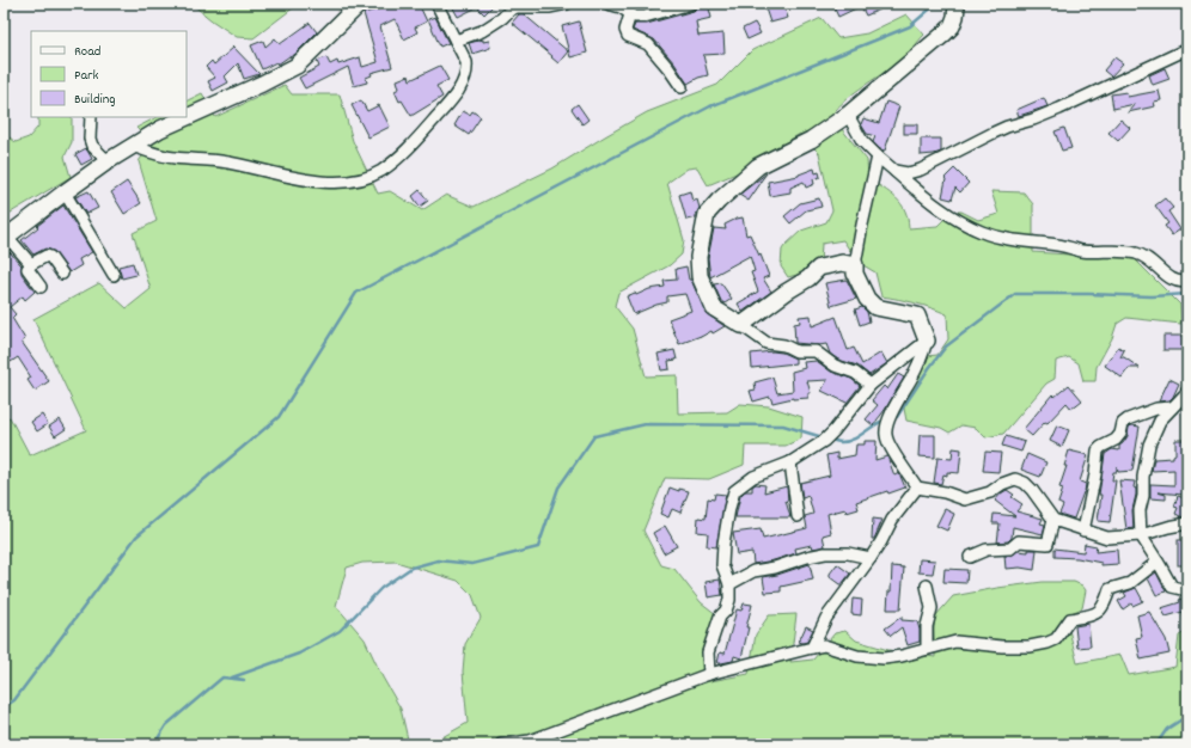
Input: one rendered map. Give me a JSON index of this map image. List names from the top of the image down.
{
  "legend": ["Road", "Park", "Building"]
}
